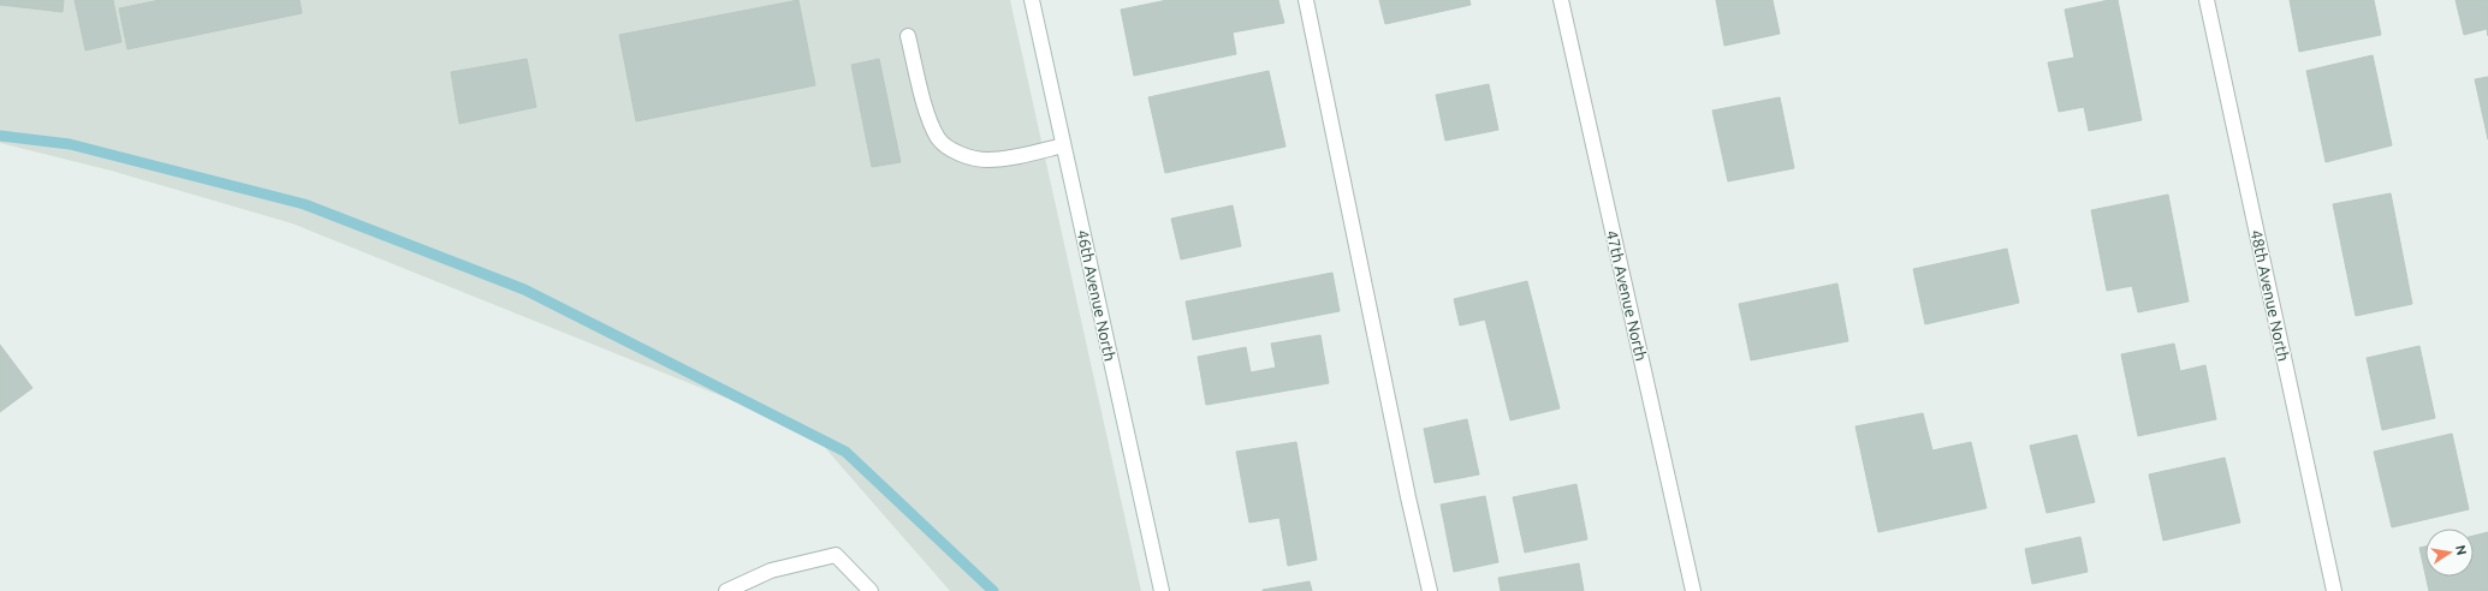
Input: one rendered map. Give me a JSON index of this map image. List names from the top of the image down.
{
  "streets": {
    "street": ["46th Avenue North", "47th Avenue North", "48th Avenue North"]
  },
  "north": "right"
}
